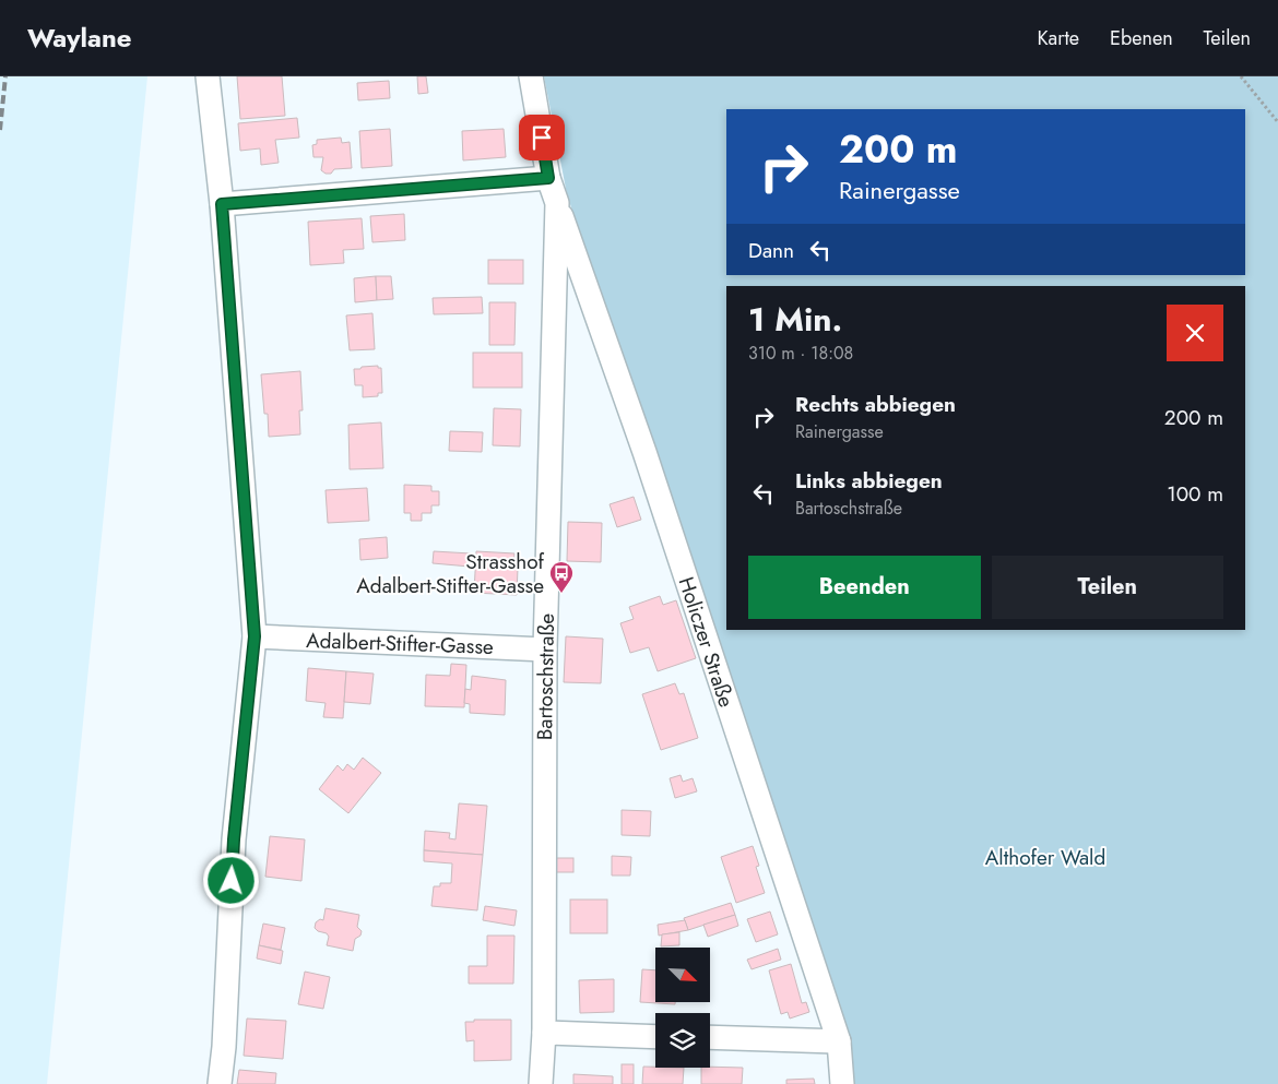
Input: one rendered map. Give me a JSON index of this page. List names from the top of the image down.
{
  "streets": {
    "street": ["Holiczer Straße", "Adalbert-Stifter-Gasse", "Bartoschstraße"]
  },
  "crossings": [
    ["Holiczer Straße", "Bartoschstraße"],
    ["Adalbert-Stifter-Gasse", "Bartoschstraße"]
  ],
  "parks": ["Althofer Wald"],
  "places": {
    "bus stop": ["Strasshof Adalbert-Stifter-Gasse"]
  },
  "north": "bottom right",
  "page": {
    "header": "Waylane",
    "nav": ["Karte", "Ebenen", "Teilen"],
    "turn": ["200 m", "Rainergasse"],
    "then": "Dann",
    "heading": ["1 Min.", "310 m · 18:08"],
    "list": [
      {
        "name": "Rechts abbiegen",
        "note": "Rainergasse",
        "value": "200 m"
      },
      {
        "name": "Links abbiegen",
        "note": "Bartoschstraße",
        "value": "100 m"
      }
    ],
    "buttons": ["Beenden", "Teilen"]
  }
}
